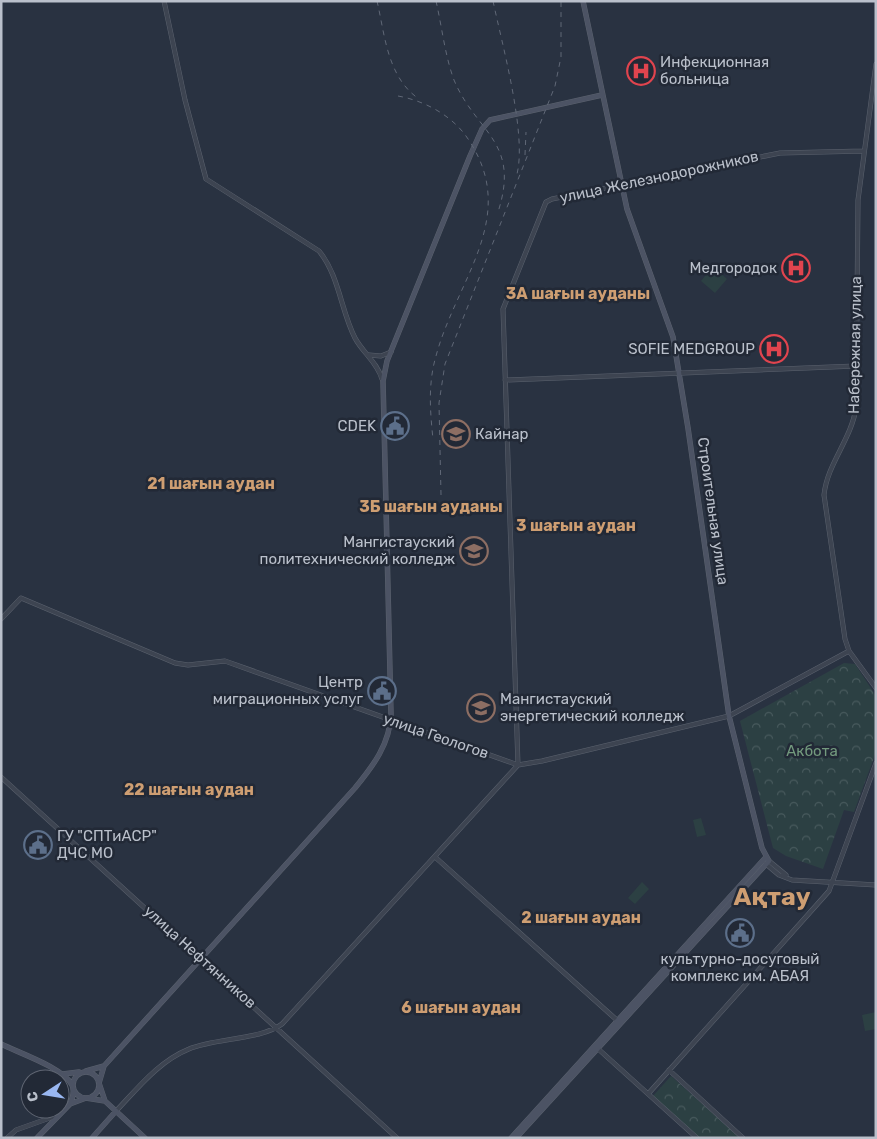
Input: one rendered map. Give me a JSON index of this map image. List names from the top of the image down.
{
  "streets": {
    "main road": ["Строительная улица"],
    "street": [
      "улица Железнодорожников",
      "Набережная улица",
      "улица Геологов",
      "улица Нефтянников"
    ]
  },
  "crossings": [
    ["улица Железнодорожников", "Набережная улица"],
    ["улица Железнодорожников", "Строительная улица"],
    ["улица Железнодорожников", "улица Геологов"],
    ["Набережная улица", "улица Геологов"],
    ["Строительная улица", "улица Геологов"]
  ],
  "districts": [
    "3А шағын ауданы",
    "21 шағын аудан",
    "3Б шағын ауданы",
    "3 шағын аудан",
    "22 шағын аудан",
    "Ақтау",
    "2 шағын аудан",
    "6 шағын аудан"
  ],
  "parks": ["Акбота"],
  "places": {
    "hospital": ["Инфекционная больница", "Медгородок", "SOFIE MEDGROUP"],
    "public building": [
      "CDEK",
      "Центр миграционных услуг",
      "ГУ \"СПТиАСР\" ДЧС МО",
      "культурно-досуговый комплекс им. АБАЯ"
    ],
    "school or university": ["Кайнар", "Мангистауский политехнический колледж", "Мангистауский энергетический колледж"]
  },
  "north": "left"
}
